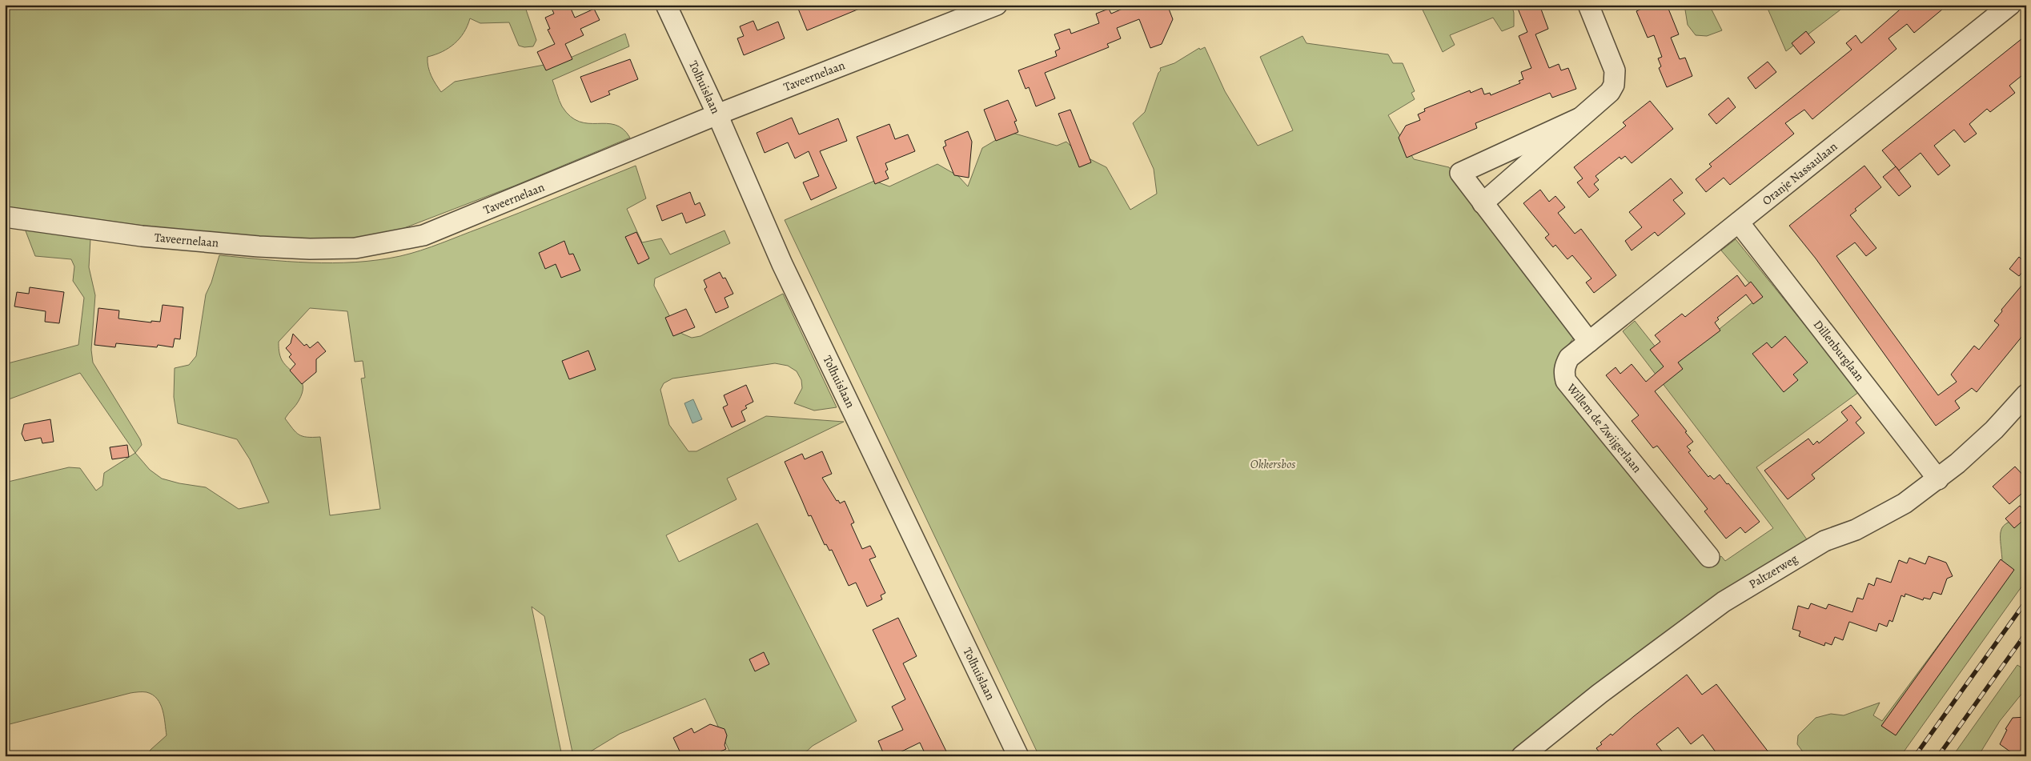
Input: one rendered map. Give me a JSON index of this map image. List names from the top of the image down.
{
  "streets": {
    "street": [
      "Taveernelaan",
      "Tolhuislaan",
      "Oranje Nassaulaan",
      "Dillenburglaan",
      "Willem de Zwijgerlaan",
      "Paltzerweg"
    ]
  },
  "crossings": [
    ["Taveernelaan", "Tolhuislaan"],
    ["Oranje Nassaulaan", "Dillenburglaan"],
    ["Oranje Nassaulaan", "Willem de Zwijgerlaan"],
    ["Dillenburglaan", "Paltzerweg"]
  ],
  "parks": ["Okkersbos"]
}
